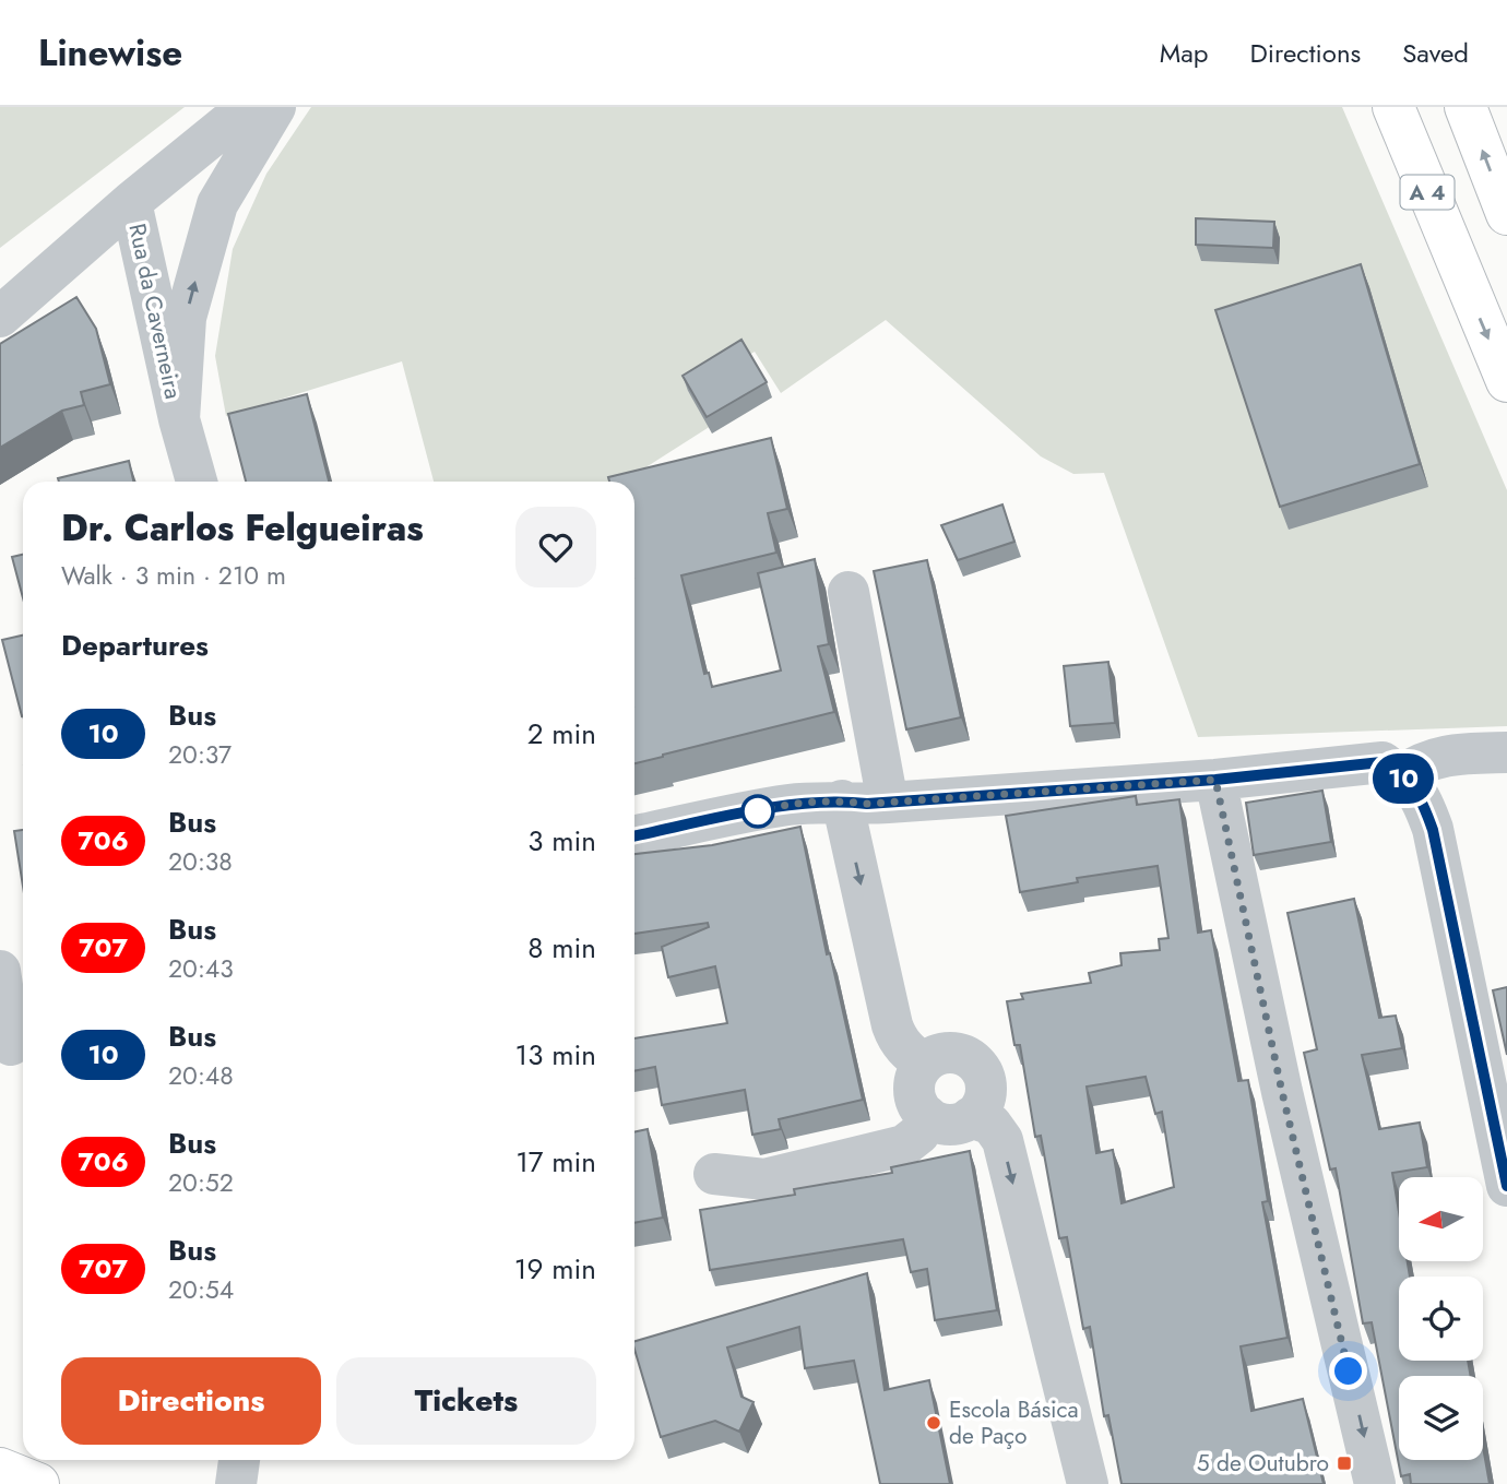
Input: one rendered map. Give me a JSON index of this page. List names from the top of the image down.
{
  "streets": {
    "highway": ["A 4"],
    "street": ["Rua da Caverneira"]
  },
  "one_way": ["Rua da Caverneira"],
  "places": {
    "other": ["Escola Básica de Paço"],
    "transit": ["5 de Outubro"]
  },
  "lines": ["bus line 10"],
  "north": "left",
  "page": {
    "header": "Linewise",
    "nav": ["Map", "Directions", "Saved"],
    "on_map": "10",
    "heading": [
      ["Dr. Carlos Felgueiras", "Walk · 3 min · 210 m"],
      "Departures"
    ],
    "list": [
      {
        "mark": "10",
        "name": "Bus",
        "note": "20:37",
        "value": "2 min"
      },
      {
        "mark": "706",
        "name": "Bus",
        "note": "20:38",
        "value": "3 min"
      },
      {
        "mark": "707",
        "name": "Bus",
        "note": "20:43",
        "value": "8 min"
      },
      {
        "mark": "10",
        "name": "Bus",
        "note": "20:48",
        "value": "13 min"
      },
      {
        "mark": "706",
        "name": "Bus",
        "note": "20:52",
        "value": "17 min"
      },
      {
        "mark": "707",
        "name": "Bus",
        "note": "20:54",
        "value": "19 min"
      }
    ],
    "buttons": ["Directions", "Tickets"]
  }
}
